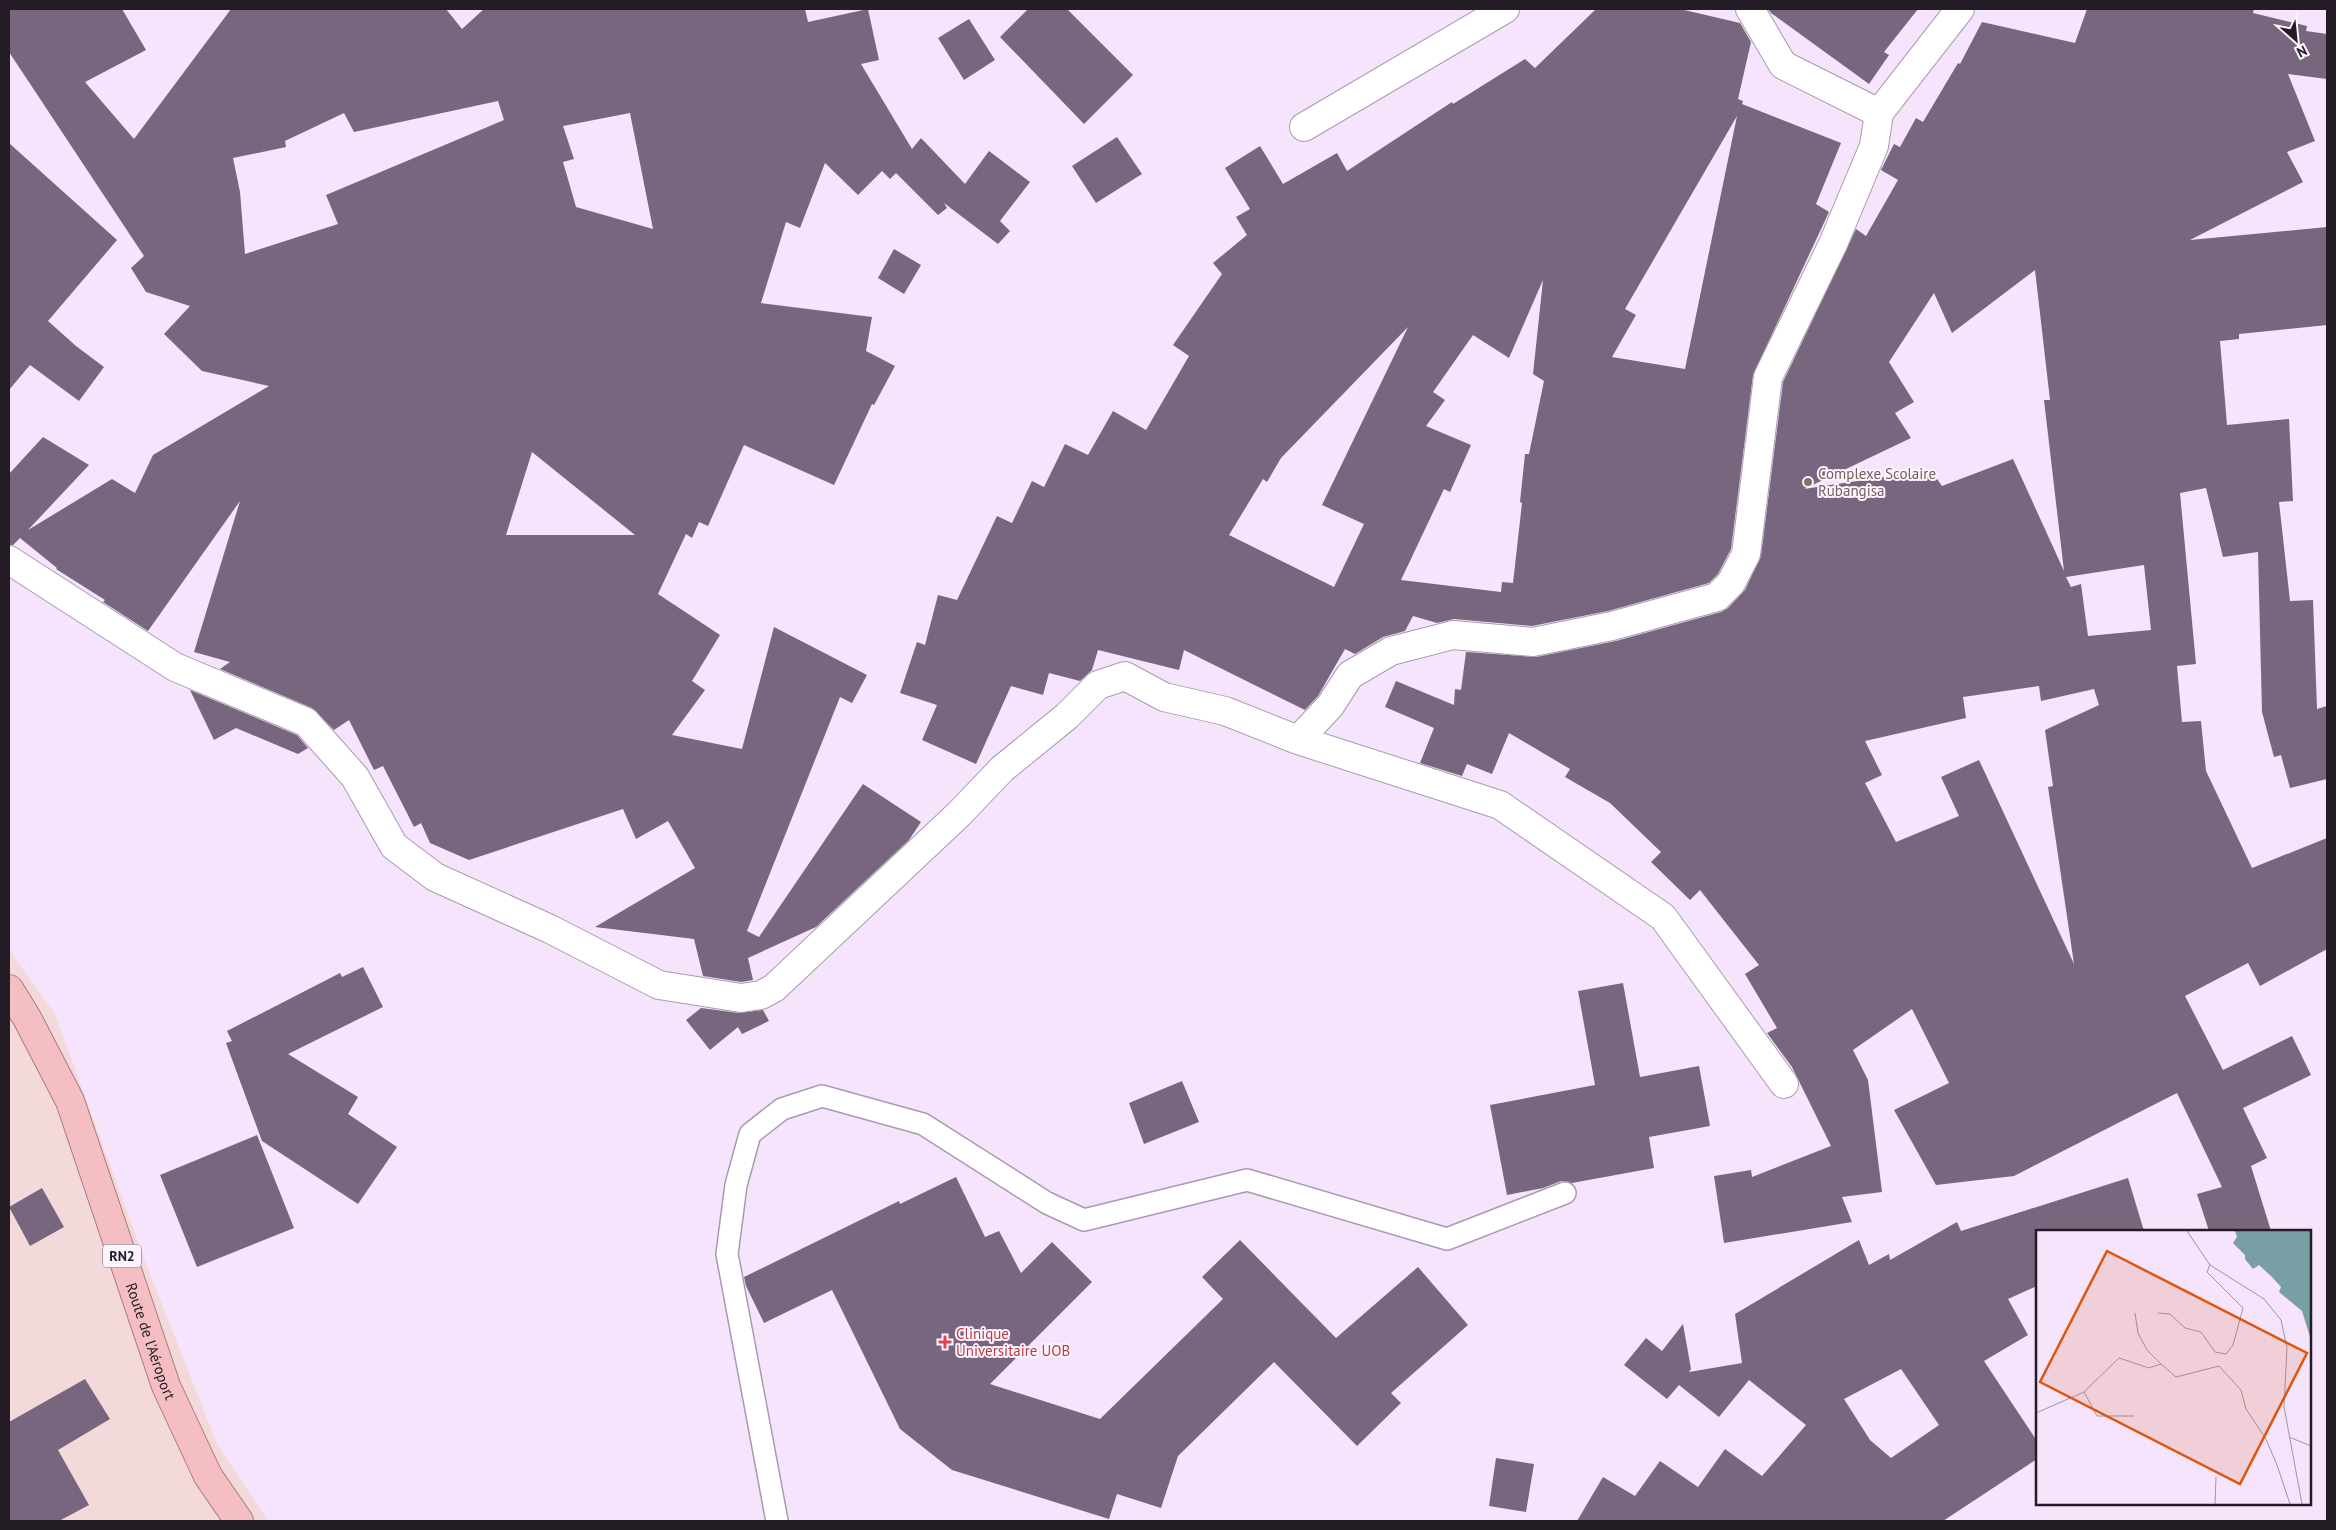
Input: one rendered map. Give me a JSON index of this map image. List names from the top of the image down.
{
  "streets": {
    "highway": ["RN2", "Route de l'Aéroport"]
  },
  "places": {
    "other": ["Complexe Scolaire Rubangisa"],
    "health": ["Clinique Universitaire UOB"]
  },
  "north": "bottom right"
}
